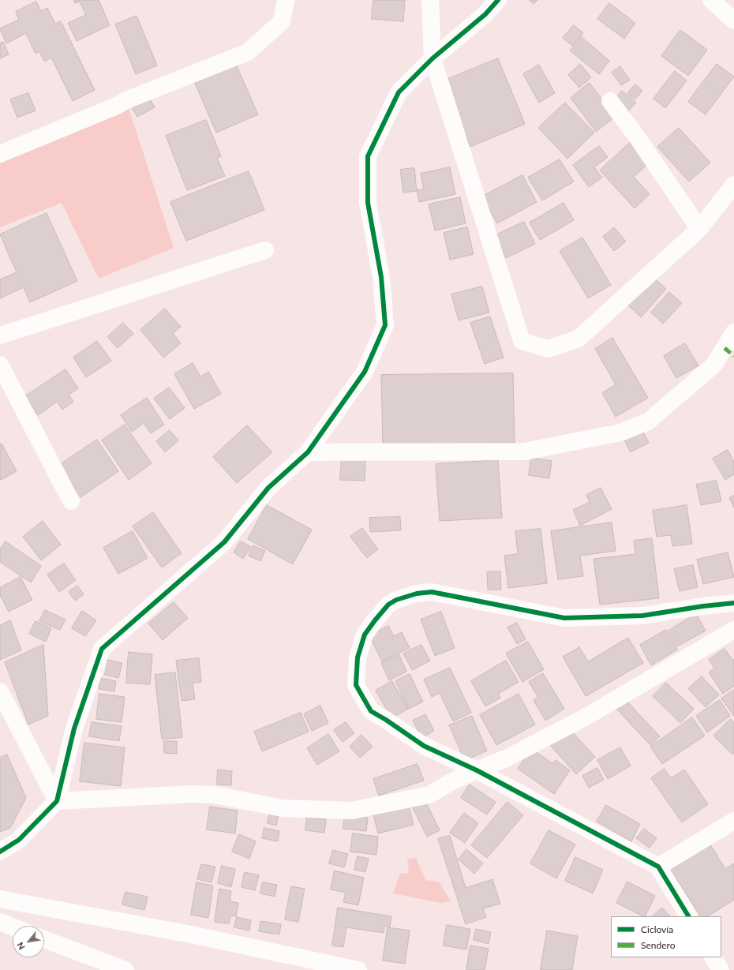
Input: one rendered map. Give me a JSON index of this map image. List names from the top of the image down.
{
  "legend": ["Ciclovía", "Sendero"],
  "north": "bottom left"
}
